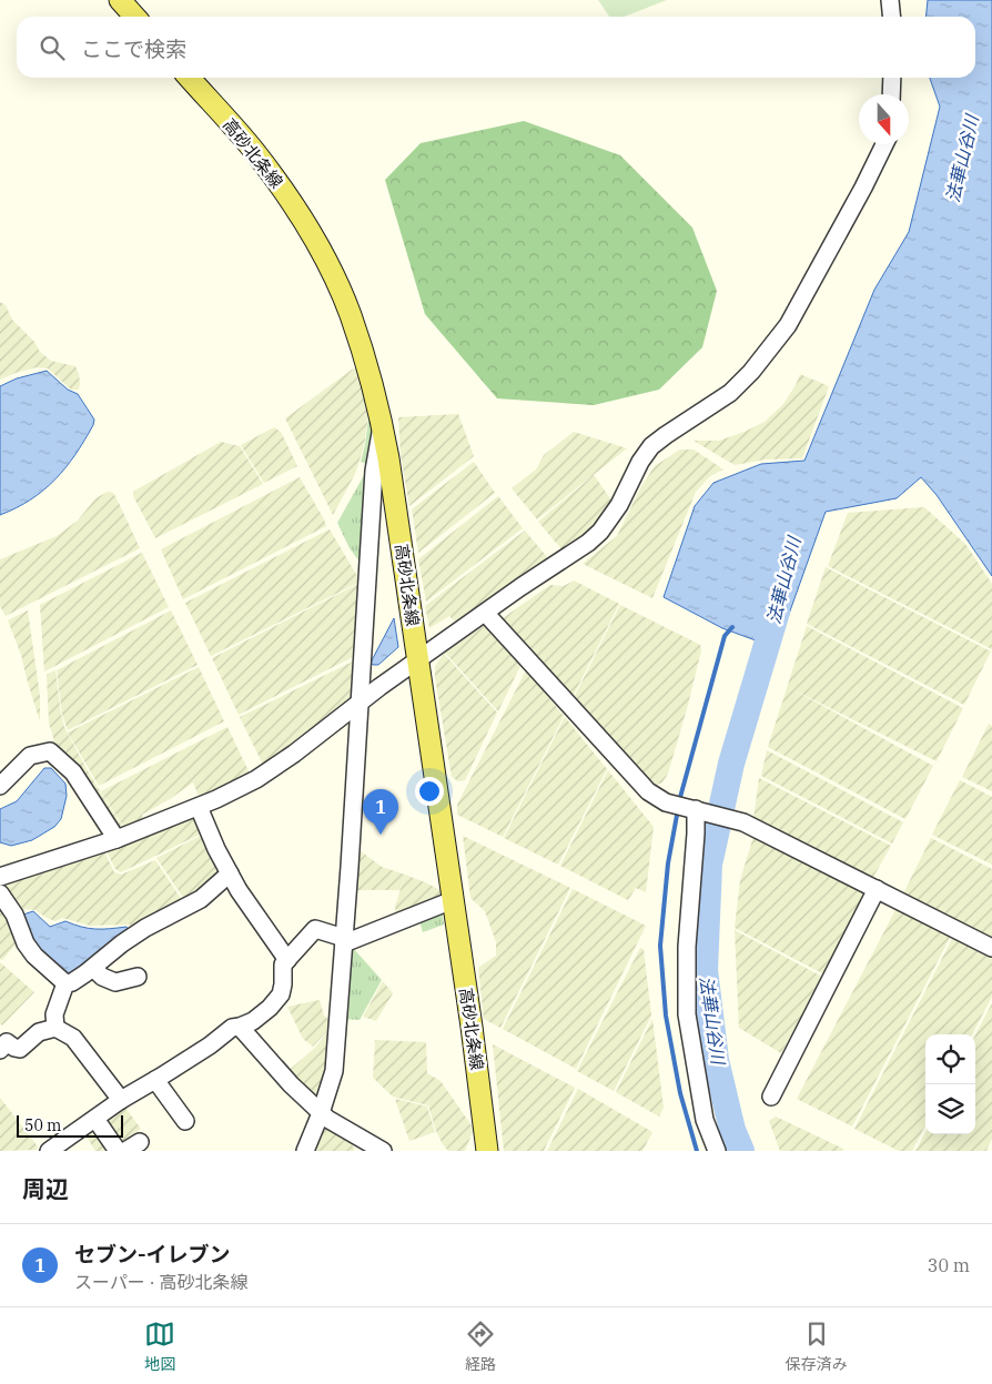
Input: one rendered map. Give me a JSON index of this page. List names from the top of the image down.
{
  "streets": {
    "main road": ["高砂北条線"]
  },
  "water": ["法華山谷川"],
  "scale_bar": "50 m",
  "north": "bottom",
  "page": {
    "search": "ここで検索",
    "pins": "1",
    "scale": "50 m",
    "heading": "周辺",
    "list": [
      {
        "mark": "1",
        "name": "セブン-イレブン",
        "note": "スーパー · 高砂北条線",
        "value": "30 m"
      }
    ],
    "nav": ["地図", "経路", "保存済み"]
  }
}
